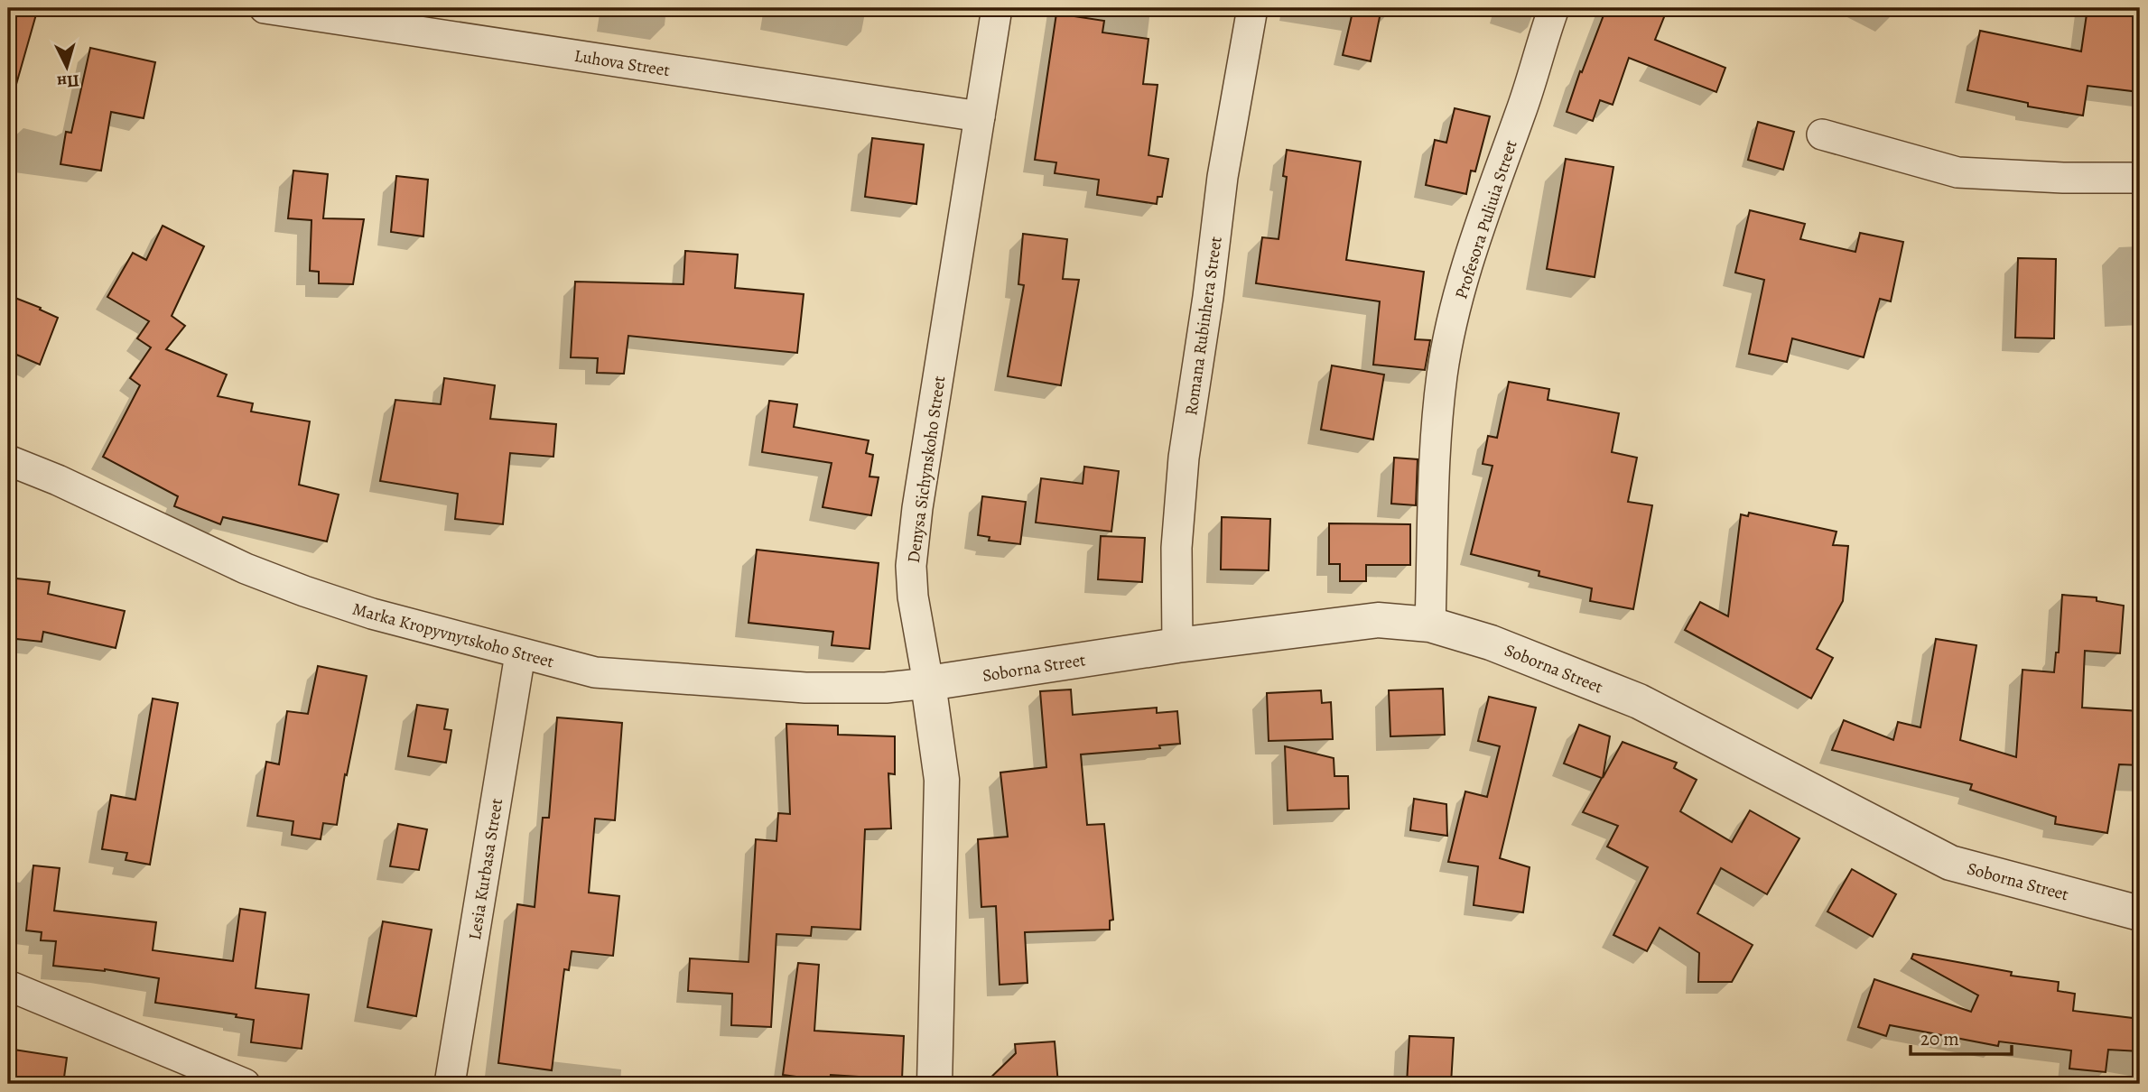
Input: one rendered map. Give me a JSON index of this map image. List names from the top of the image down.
{
  "streets": {
    "street": [
      "Luhova Street",
      "Profesora Puliuia Street",
      "Romana Rubinhera Street",
      "Denysa Sichynskoho Street",
      "Marka Kropyvnytskoho Street",
      "Soborna Street",
      "Lesia Kurbasa Street"
    ]
  },
  "crossings": [
    ["Luhova Street", "Denysa Sichynskoho Street"],
    ["Profesora Puliuia Street", "Soborna Street"],
    ["Romana Rubinhera Street", "Soborna Street"],
    ["Denysa Sichynskoho Street", "Marka Kropyvnytskoho Street"],
    ["Denysa Sichynskoho Street", "Soborna Street"],
    ["Marka Kropyvnytskoho Street", "Soborna Street"],
    ["Marka Kropyvnytskoho Street", "Lesia Kurbasa Street"]
  ],
  "scale_bar": "20 m",
  "north": "bottom"
}
